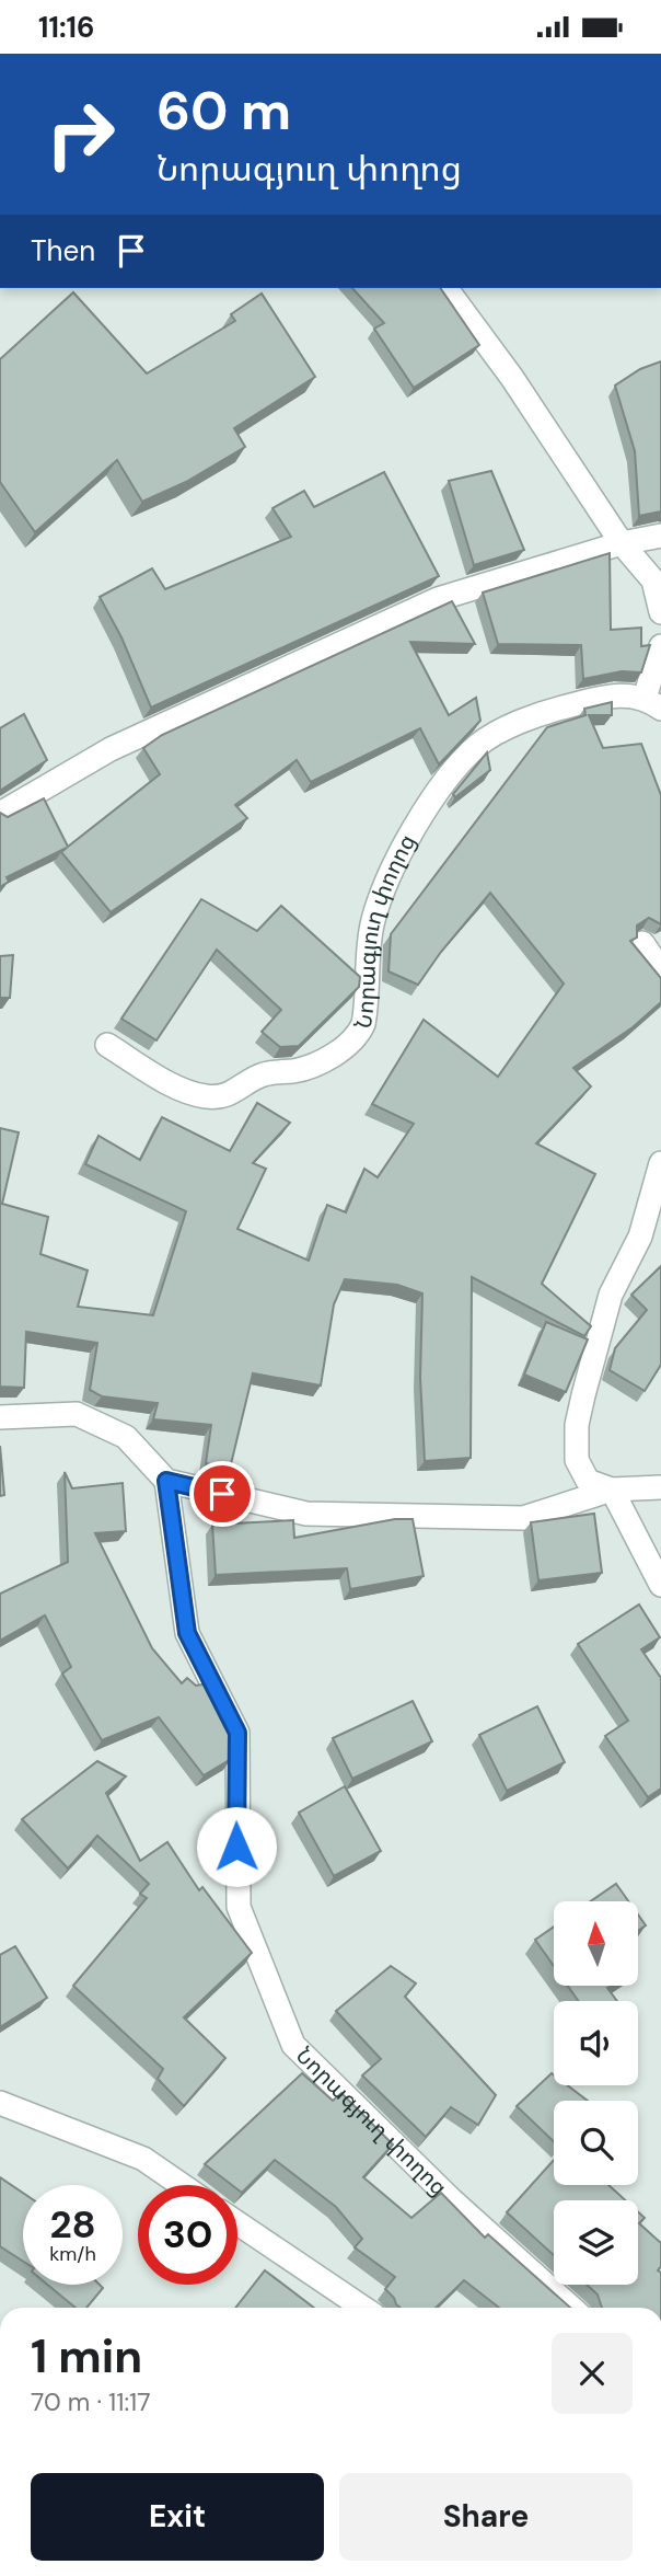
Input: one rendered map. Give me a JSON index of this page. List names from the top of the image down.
{
  "streets": {
    "street": ["Նորագյուղ փողոց"]
  },
  "north": "top",
  "page": {
    "status": "11:16",
    "turn": ["60 m", "Նորագյուղ փողոց"],
    "then": "Then",
    "speed": "28 km/h",
    "limit": "30",
    "heading": ["1 min", "70 m · 11:17"],
    "buttons": ["Exit", "Share"]
  }
}
